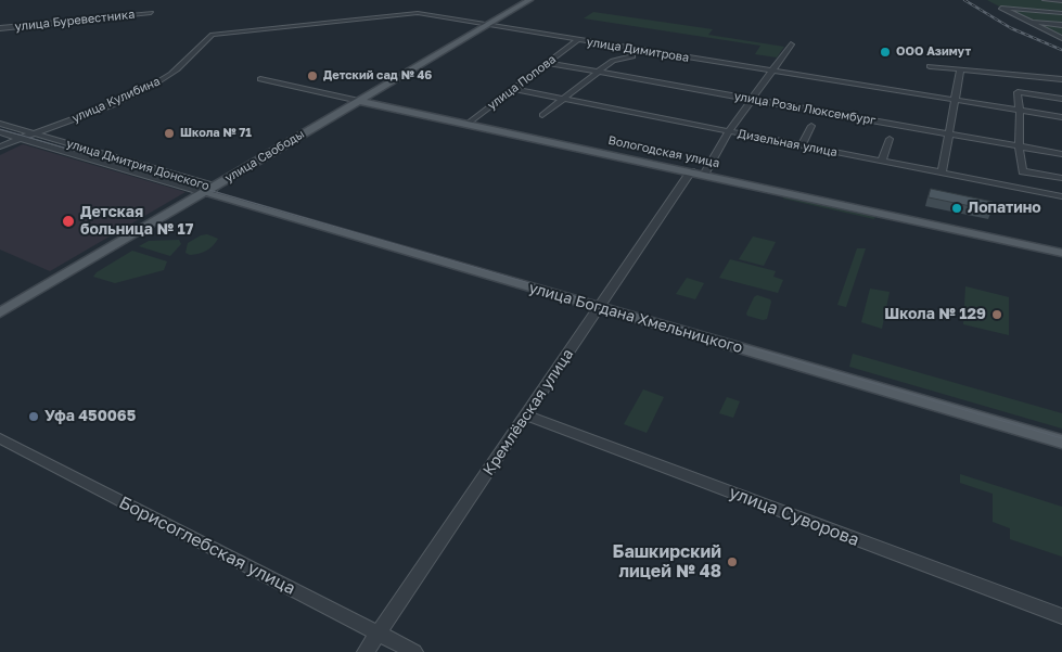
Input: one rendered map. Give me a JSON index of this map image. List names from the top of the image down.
{
  "streets": {
    "main road": ["Вологодская улица", "улица Свободы", "улица Богдана Хмельницкого"],
    "street": [
      "улица Буревестника",
      "улица Димитрова",
      "улица Попова",
      "улица Кулибина",
      "улица Розы Люксембург",
      "Дизельная улица",
      "улица Дмитрия Донского",
      "Кремлёвская улица",
      "улица Суворова",
      "Борисоглебская улица"
    ]
  },
  "crossings": [
    ["улица Димитрова", "улица Попова"],
    ["улица Димитрова", "улица Кулибина"],
    ["улица Димитрова", "улица Свободы"],
    ["улица Попова", "улица Розы Люксембург"],
    ["улица Попова", "Дизельная улица"],
    ["улица Попова", "Вологодская улица"],
    ["улица Кулибина", "улица Дмитрия Донского"],
    ["Вологодская улица", "улица Свободы"],
    ["Вологодская улица", "Кремлёвская улица"],
    ["улица Свободы", "улица Дмитрия Донского"],
    ["улица Свободы", "улица Богдана Хмельницкого"],
    ["улица Дмитрия Донского", "улица Богдана Хмельницкого"],
    ["улица Богдана Хмельницкого", "Кремлёвская улица"],
    ["Кремлёвская улица", "улица Суворова"],
    ["Кремлёвская улица", "Борисоглебская улица"]
  ],
  "places": [
    "ООО Азимут",
    "Детский сад № 46",
    "Школа № 71",
    "Лопатино",
    "Детская больница № 17",
    "Школа № 129",
    "Уфа 450065",
    "Башкирский лицей № 48"
  ]
}
